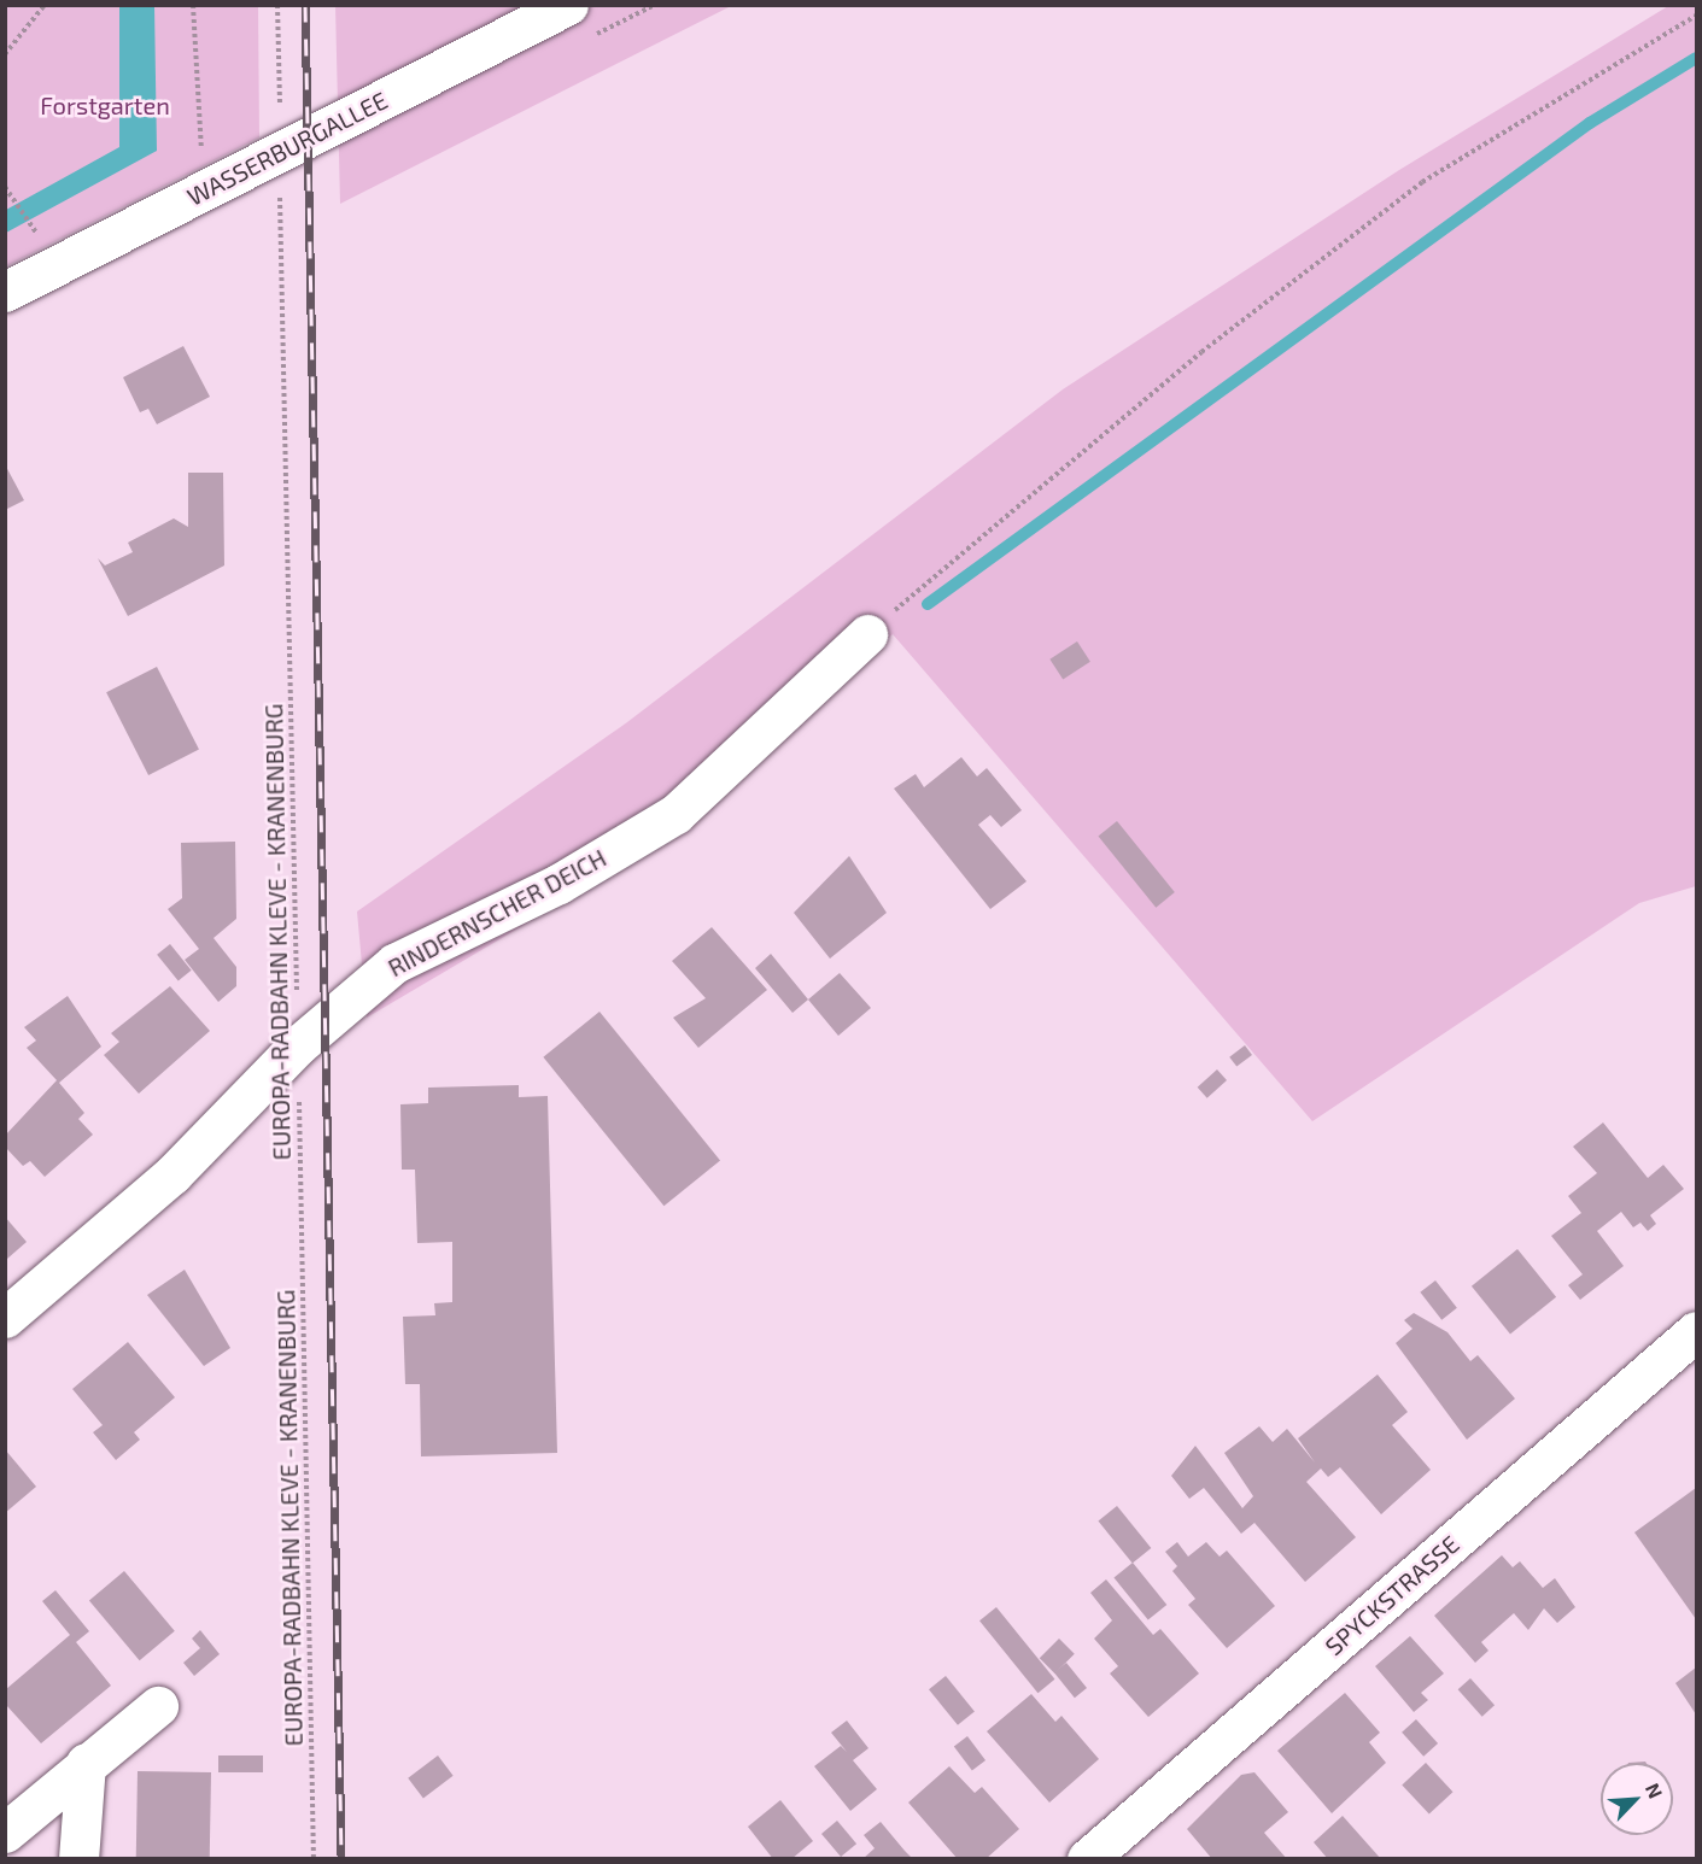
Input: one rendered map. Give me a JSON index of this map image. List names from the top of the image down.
{
  "streets": {
    "street": ["WASSERBURGALLEE", "RINDERNSCHER DEICH", "SPYCKSTRASSE"],
    "path": ["EUROPA-RADBAHN KLEVE - KRANENBURG"]
  },
  "crossings": [
    ["WASSERBURGALLEE", "EUROPA-RADBAHN KLEVE - KRANENBURG"],
    ["RINDERNSCHER DEICH", "EUROPA-RADBAHN KLEVE - KRANENBURG"]
  ],
  "parks": ["Forstgarten"],
  "north": "top right"
}
